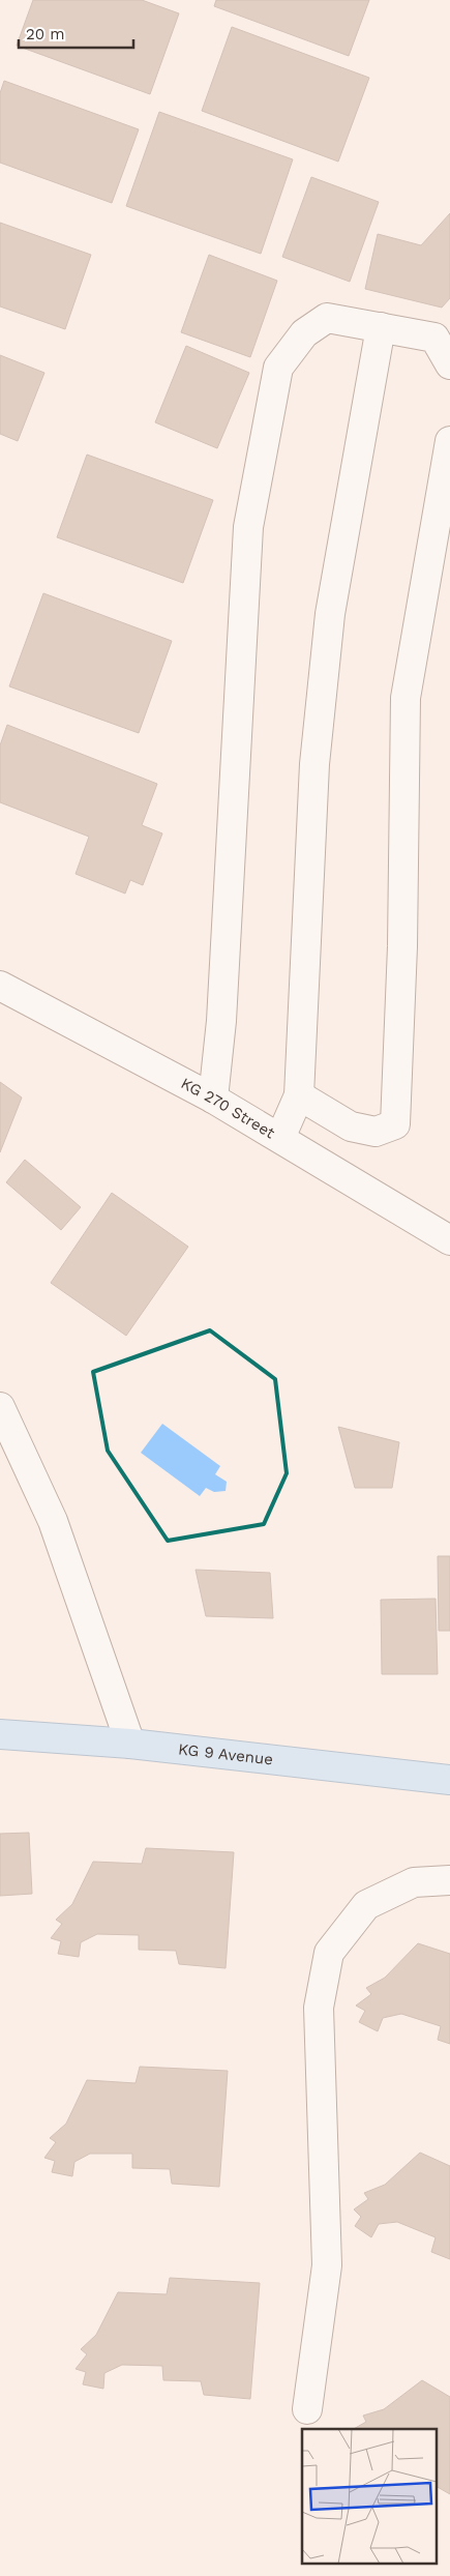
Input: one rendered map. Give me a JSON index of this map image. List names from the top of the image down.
{
  "streets": {
    "main road": ["KG 9 Avenue"],
    "street": ["KG 270 Street"]
  },
  "scale_bar": "20 m"
}
